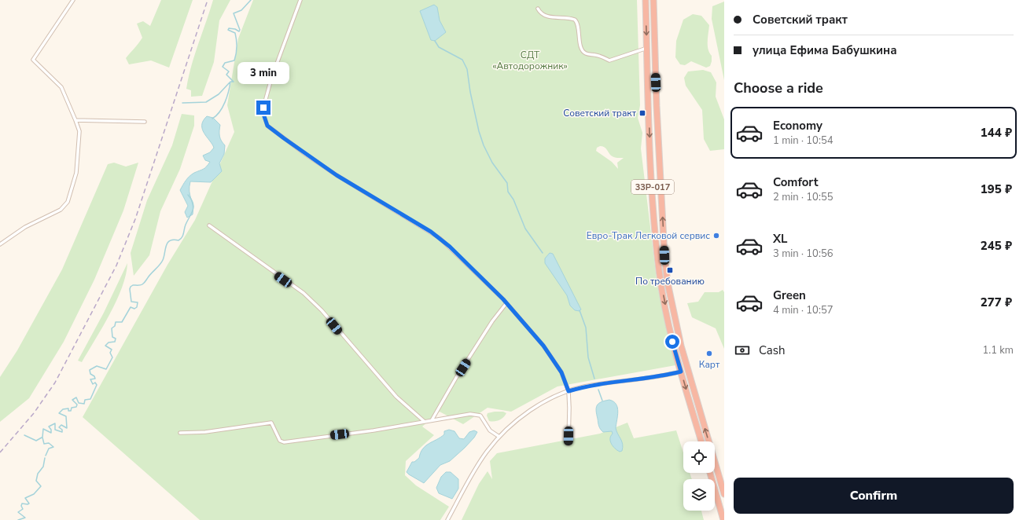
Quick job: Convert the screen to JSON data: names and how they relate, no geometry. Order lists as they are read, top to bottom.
{
  "streets": {
    "highway": ["33Р-017"]
  },
  "parks": ["СДТ «Автодорожник»"],
  "places": {
    "transit": ["Советский тракт", "По требованию"],
    "other": ["Евро-Трак Легковой сервис", "Карт"]
  },
  "page": {
    "banner": ["Советский тракт", "улица Ефима Бабушкина"],
    "bubble": "3 min",
    "heading": "Choose a ride",
    "list": [
      {
        "name": "Economy",
        "note": "1 min · 10:54",
        "value": "144 ₽"
      },
      {
        "name": "Comfort",
        "note": "2 min · 10:55",
        "value": "195 ₽"
      },
      {
        "name": "XL",
        "note": "3 min · 10:56",
        "value": "245 ₽"
      },
      {
        "name": "Green",
        "note": "4 min · 10:57",
        "value": "277 ₽"
      }
    ],
    "pay": ["Cash", "1.1 km"],
    "buttons": "Confirm"
  }
}
